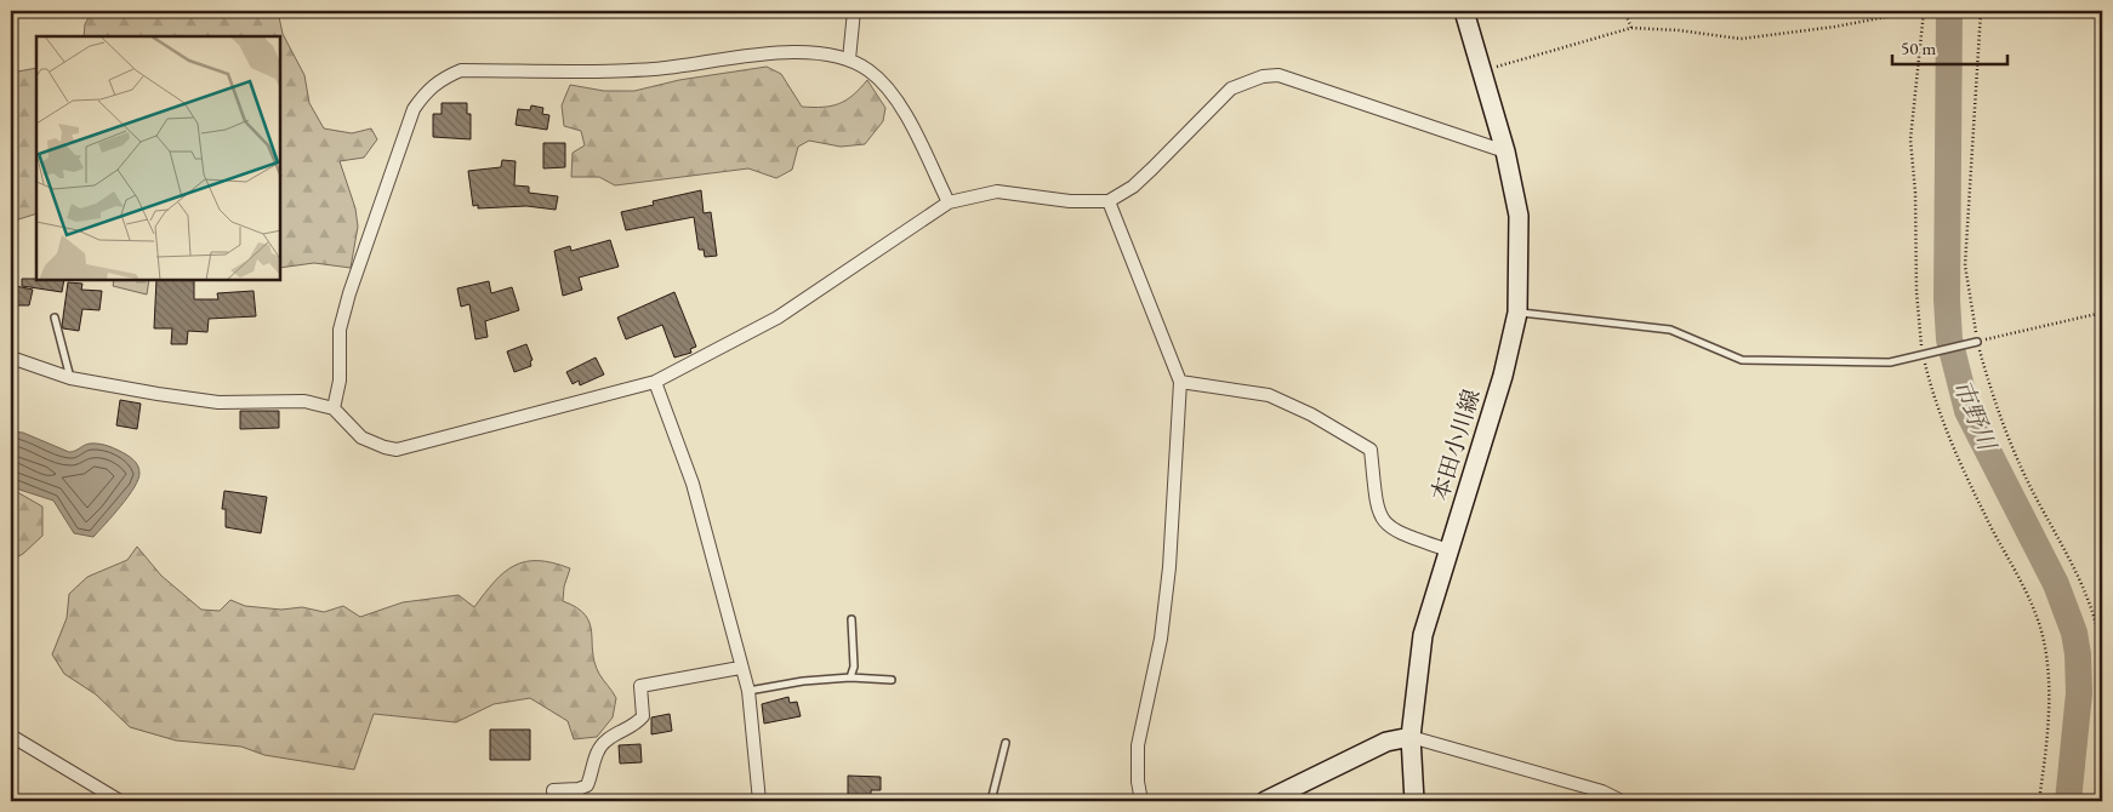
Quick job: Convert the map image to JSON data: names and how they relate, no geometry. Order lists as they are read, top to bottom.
{
  "streets": {
    "main road": ["本田小川線"]
  },
  "water": ["市野川"],
  "scale_bar": "50 m"
}
